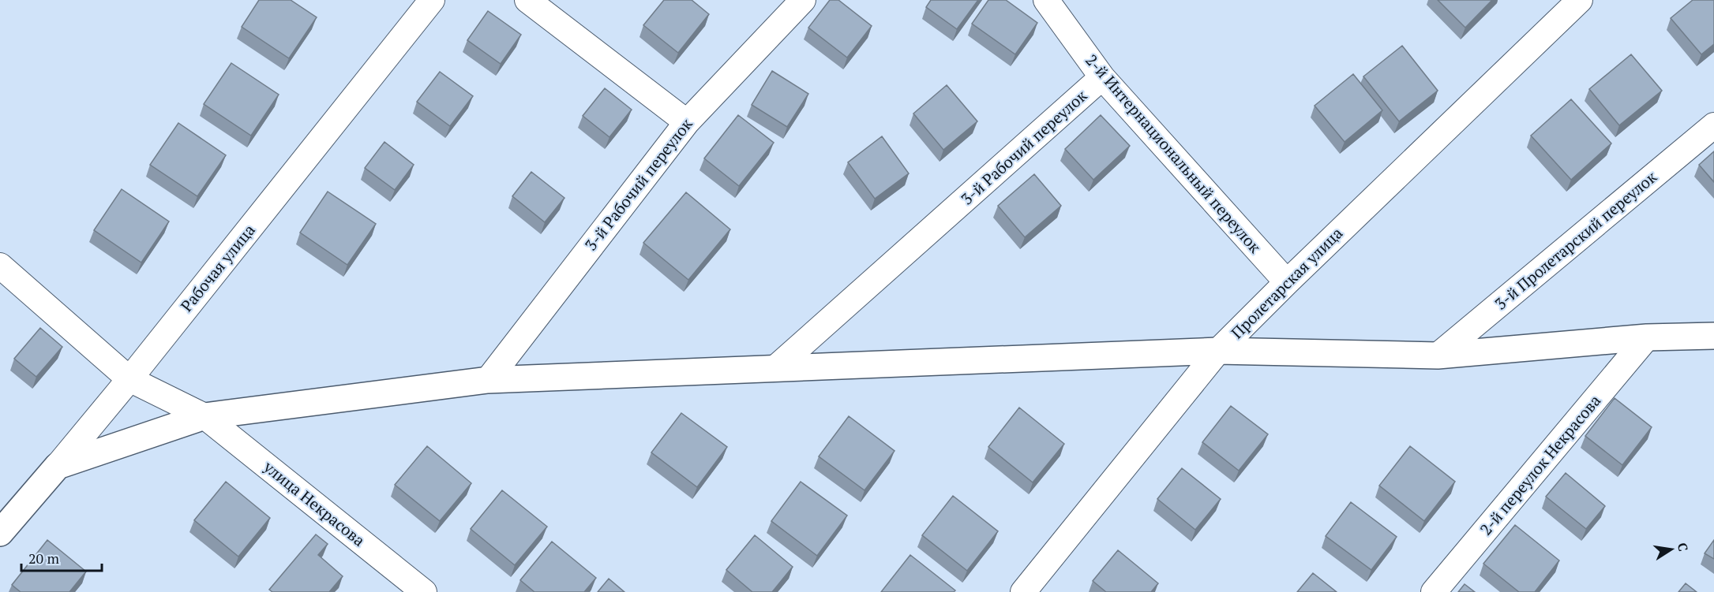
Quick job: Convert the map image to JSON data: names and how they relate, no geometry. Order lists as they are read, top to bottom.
{
  "streets": {
    "street": [
      "3-й Рабочий переулок",
      "2-й Интернациональный переулок",
      "3-й Пролетарский переулок",
      "Рабочая улица",
      "Пролетарская улица",
      "2-й переулок Некрасова",
      "улица Некрасова"
    ]
  },
  "crossings": [
    ["3-й Рабочий переулок", "2-й Интернациональный переулок"],
    ["2-й Интернациональный переулок", "Пролетарская улица"],
    ["Рабочая улица", "улица Некрасова"]
  ],
  "scale_bar": "20 m",
  "north": "right"
}
